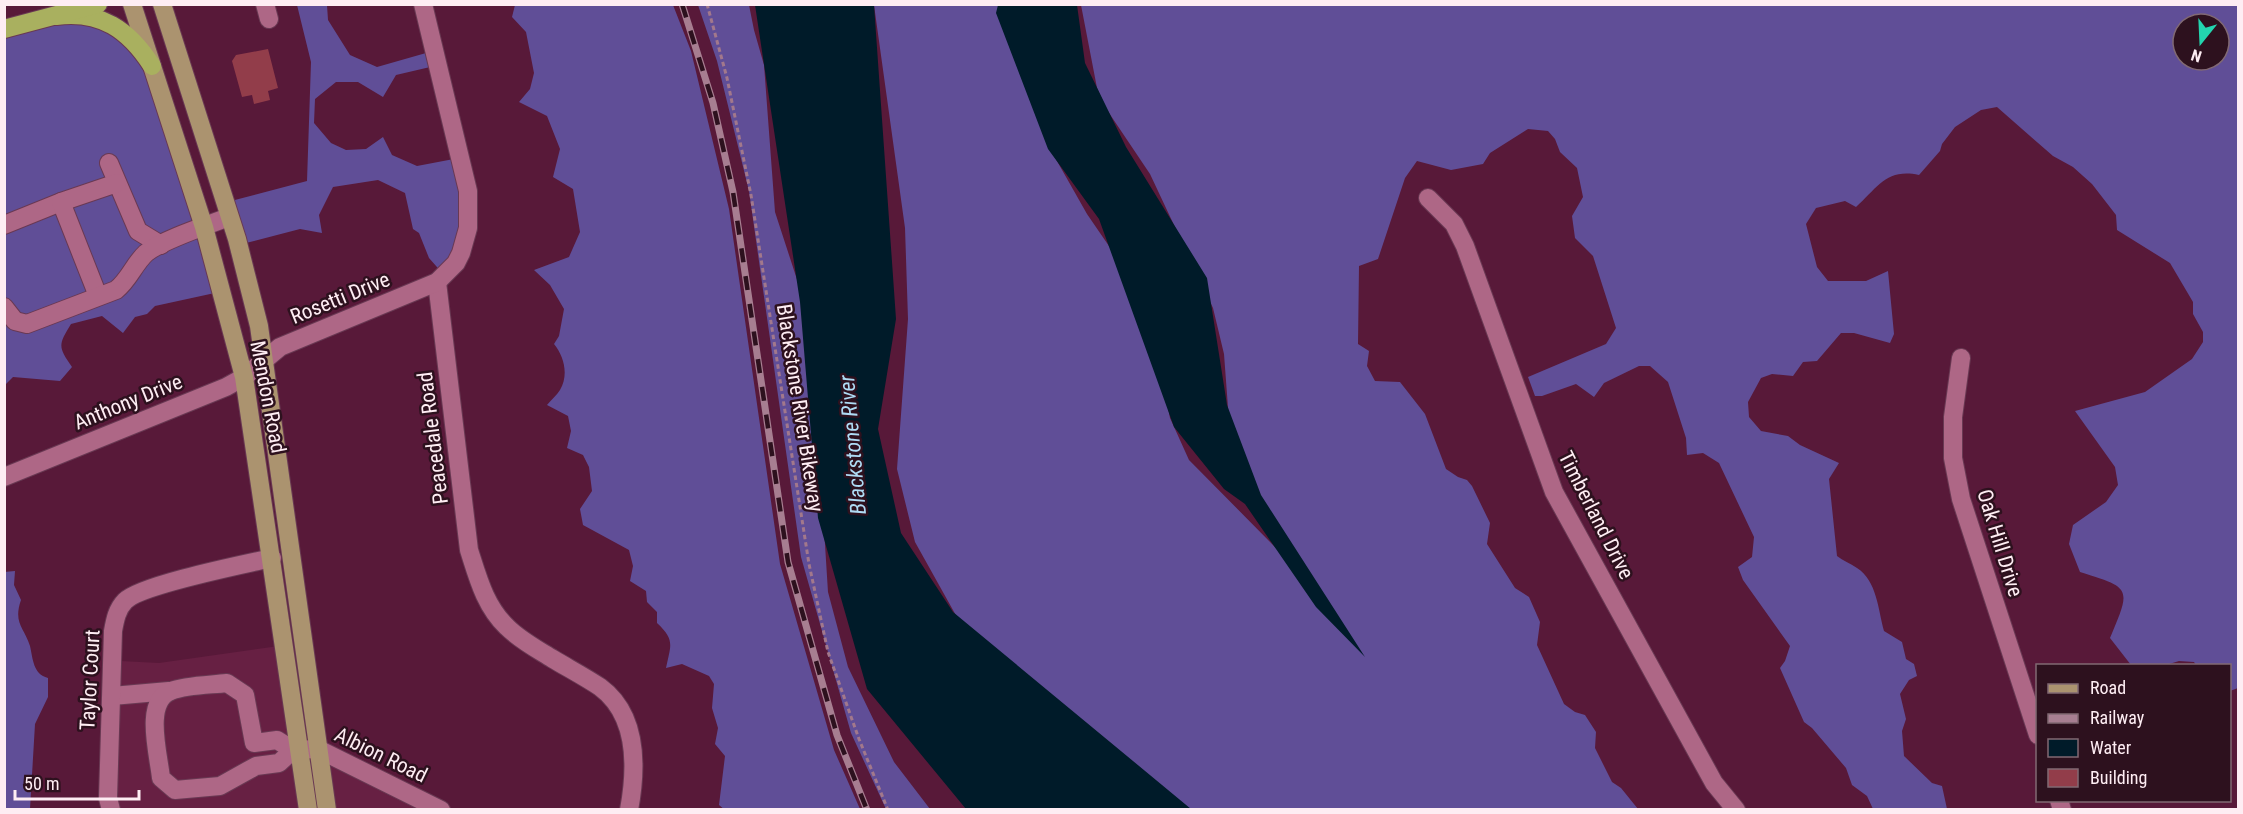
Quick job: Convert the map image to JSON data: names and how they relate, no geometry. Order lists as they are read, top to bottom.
{
  "streets": {
    "main road": ["Mendon Road"],
    "street": [
      "Rosetti Drive",
      "Anthony Drive",
      "Peacedale Road",
      "Timberland Drive",
      "Oak Hill Drive",
      "Taylor Court",
      "Albion Road"
    ],
    "path": ["Blackstone River Bikeway"]
  },
  "crossings": [
    ["Rosetti Drive", "Mendon Road"],
    ["Rosetti Drive", "Anthony Drive"],
    ["Rosetti Drive", "Peacedale Road"],
    ["Mendon Road", "Anthony Drive"],
    ["Mendon Road", "Taylor Court"],
    ["Mendon Road", "Albion Road"]
  ],
  "water": ["Blackstone River"],
  "legend": [
    "Road",
    "Railway",
    "Water",
    "Building"
  ],
  "scale_bar": "50 m",
  "north": "bottom"
}
